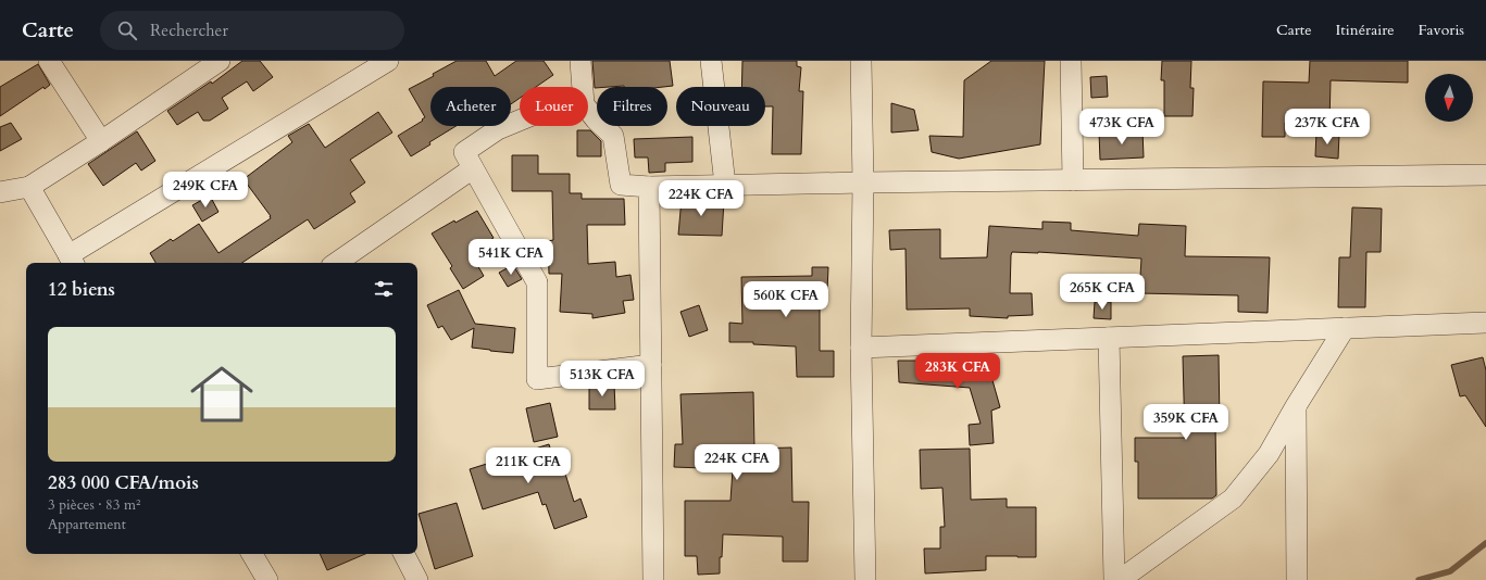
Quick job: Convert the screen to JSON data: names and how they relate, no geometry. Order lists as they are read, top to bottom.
{
  "north": "bottom",
  "page": {
    "header": "Carte",
    "search": "Rechercher",
    "nav": ["Carte", "Itinéraire", "Favoris"],
    "chip": [
      "Acheter",
      "Louer",
      "Filtres",
      "Nouveau"
    ],
    "price": [
      "473K CFA",
      "237K CFA",
      "249K CFA",
      "224K CFA",
      "541K CFA",
      "265K CFA",
      "560K CFA",
      "283K CFA",
      "513K CFA",
      "359K CFA",
      "224K CFA",
      "211K CFA"
    ],
    "heading": "12 biens",
    "list": [
      {
        "name": "283 000 CFA/mois",
        "note": "3 pièces · 83 m² · Appartement"
      }
    ]
  }
}
